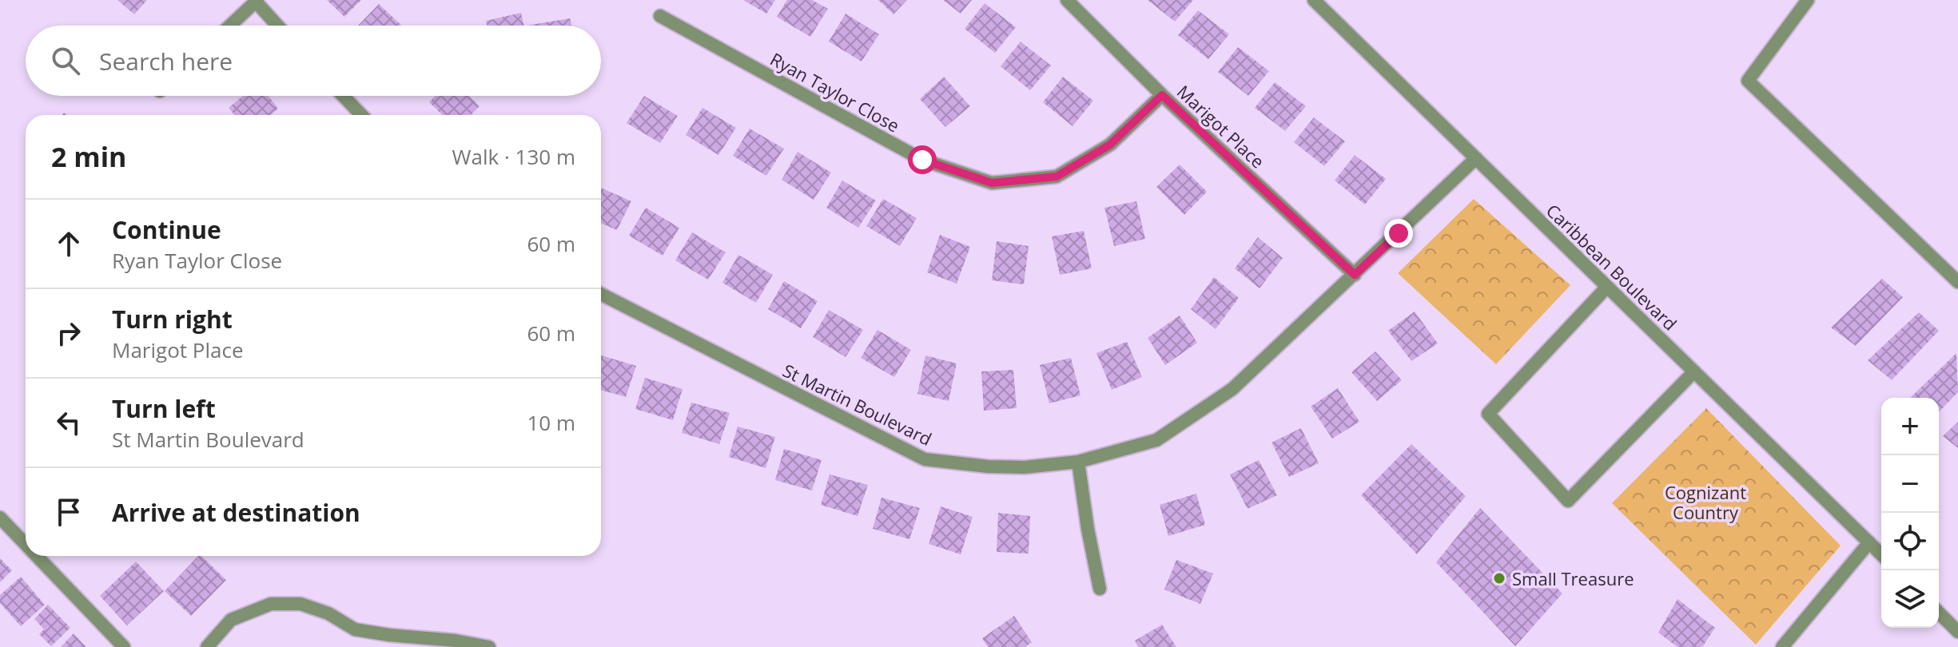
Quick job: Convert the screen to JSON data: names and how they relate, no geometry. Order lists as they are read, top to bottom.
{
  "streets": {
    "street": [
      "Ryan Taylor Close",
      "Marigot Place",
      "Caribbean Boulevard",
      "St Martin Boulevard"
    ]
  },
  "crossings": [
    ["Ryan Taylor Close", "Marigot Place"],
    ["Marigot Place", "St Martin Boulevard"],
    ["Caribbean Boulevard", "St Martin Boulevard"]
  ],
  "parks": ["Cognizant Country"],
  "places": ["Small Treasure"],
  "page": {
    "search": "Search here",
    "heading": ["2 min", "Walk · 130 m"],
    "list": [
      ["Continue", "Ryan Taylor Close", "60 m"],
      ["Turn right", "Marigot Place", "60 m"],
      ["Turn left", "St Martin Boulevard", "10 m"],
      "Arrive at destination"
    ],
    "map_buttons": ["+", "−"]
  }
}
